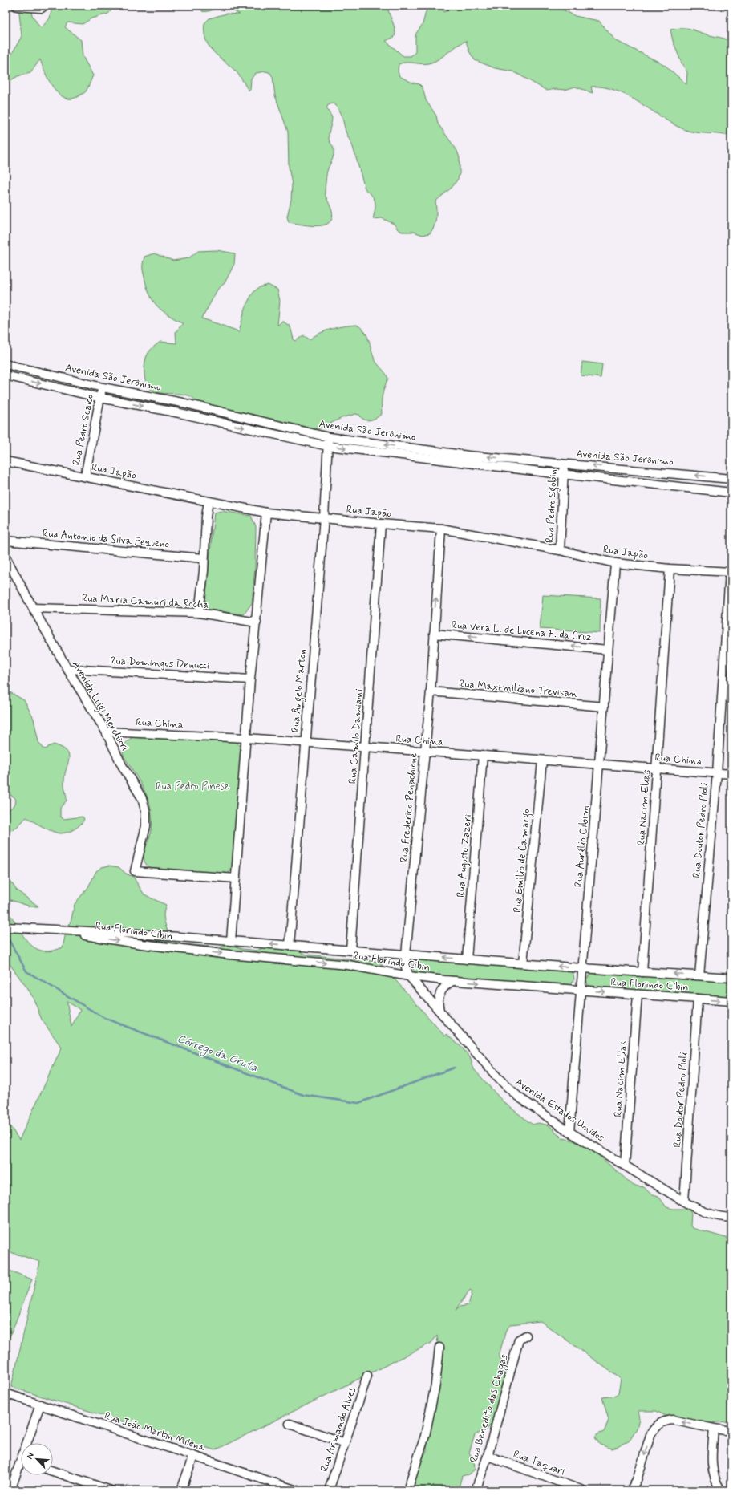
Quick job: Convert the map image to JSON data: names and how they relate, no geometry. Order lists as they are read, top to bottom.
{
  "streets": {
    "street": [
      "Avenida São Jerônimo",
      "Rua Pedro Scalco",
      "Rua Japão",
      "Rua Pedro Sgobin",
      "Rua Antonio da Silva Pequeno",
      "Rua Maria Camuri da Rocha",
      "Rua Vera L. de Lucena F. da Cruz",
      "Rua Domingos Denucci",
      "Rua Maximiliano Trevisan",
      "Rua Ângelo Marton",
      "Avenida Luigi Merchiori",
      "Rua China",
      "Rua Camilo Damiani",
      "Rua Frederico Penachione",
      "Rua Nacim Elias",
      "Rua Doutor Pedro Pioli",
      "Rua Aurélio Cibim",
      "Rua Augusto Zazeri",
      "Rua Emílio de Camargo",
      "Rua Florindo Cibin",
      "Avenida Estados Unidos",
      "Rua Benedito das Chagas",
      "Rua Armando Alves",
      "Rua João Martin Milena",
      "Rua Taquari"
    ]
  },
  "crossings": [
    ["Avenida São Jerônimo", "Rua Pedro Scalco"],
    ["Avenida São Jerônimo", "Rua Pedro Sgobin"],
    ["Avenida São Jerônimo", "Rua Ângelo Marton"],
    ["Rua Pedro Scalco", "Rua Japão"],
    ["Rua Japão", "Rua Pedro Sgobin"],
    ["Rua Japão", "Rua Ângelo Marton"],
    ["Rua Japão", "Rua Camilo Damiani"],
    ["Rua Japão", "Rua Frederico Penachione"],
    ["Rua Japão", "Rua Nacim Elias"],
    ["Rua Japão", "Rua Doutor Pedro Pioli"],
    ["Rua Japão", "Rua Aurélio Cibim"],
    ["Rua Maria Camuri da Rocha", "Avenida Luigi Merchiori"],
    ["Rua Vera L. de Lucena F. da Cruz", "Rua Frederico Penachione"],
    ["Rua Vera L. de Lucena F. da Cruz", "Rua Aurélio Cibim"],
    ["Rua Domingos Denucci", "Avenida Luigi Merchiori"],
    ["Rua Maximiliano Trevisan", "Rua Frederico Penachione"],
    ["Rua Maximiliano Trevisan", "Rua Aurélio Cibim"],
    ["Rua Ângelo Marton", "Rua China"],
    ["Rua Ângelo Marton", "Rua Florindo Cibin"],
    ["Avenida Luigi Merchiori", "Rua China"],
    ["Rua China", "Rua Camilo Damiani"],
    ["Rua China", "Rua Frederico Penachione"],
    ["Rua China", "Rua Nacim Elias"],
    ["Rua China", "Rua Doutor Pedro Pioli"],
    ["Rua China", "Rua Aurélio Cibim"],
    ["Rua China", "Rua Augusto Zazeri"],
    ["Rua China", "Rua Emílio de Camargo"],
    ["Rua Camilo Damiani", "Rua Florindo Cibin"],
    ["Rua Frederico Penachione", "Rua Florindo Cibin"],
    ["Rua Frederico Penachione", "Avenida Estados Unidos"],
    ["Rua Nacim Elias", "Rua Florindo Cibin"],
    ["Rua Nacim Elias", "Avenida Estados Unidos"],
    ["Rua Doutor Pedro Pioli", "Rua Florindo Cibin"],
    ["Rua Doutor Pedro Pioli", "Avenida Estados Unidos"],
    ["Rua Aurélio Cibim", "Rua Florindo Cibin"],
    ["Rua Aurélio Cibim", "Avenida Estados Unidos"],
    ["Rua Augusto Zazeri", "Rua Florindo Cibin"],
    ["Rua Emílio de Camargo", "Rua Florindo Cibin"],
    ["Rua Florindo Cibin", "Avenida Estados Unidos"],
    ["Rua Benedito das Chagas", "Rua Taquari"]
  ],
  "one_way": ["Rua Vera L. de Lucena F. da Cruz"],
  "water": ["Córrego da Gruta"],
  "parks": ["Rua Pedro Pinese"],
  "north": "top left"
}
